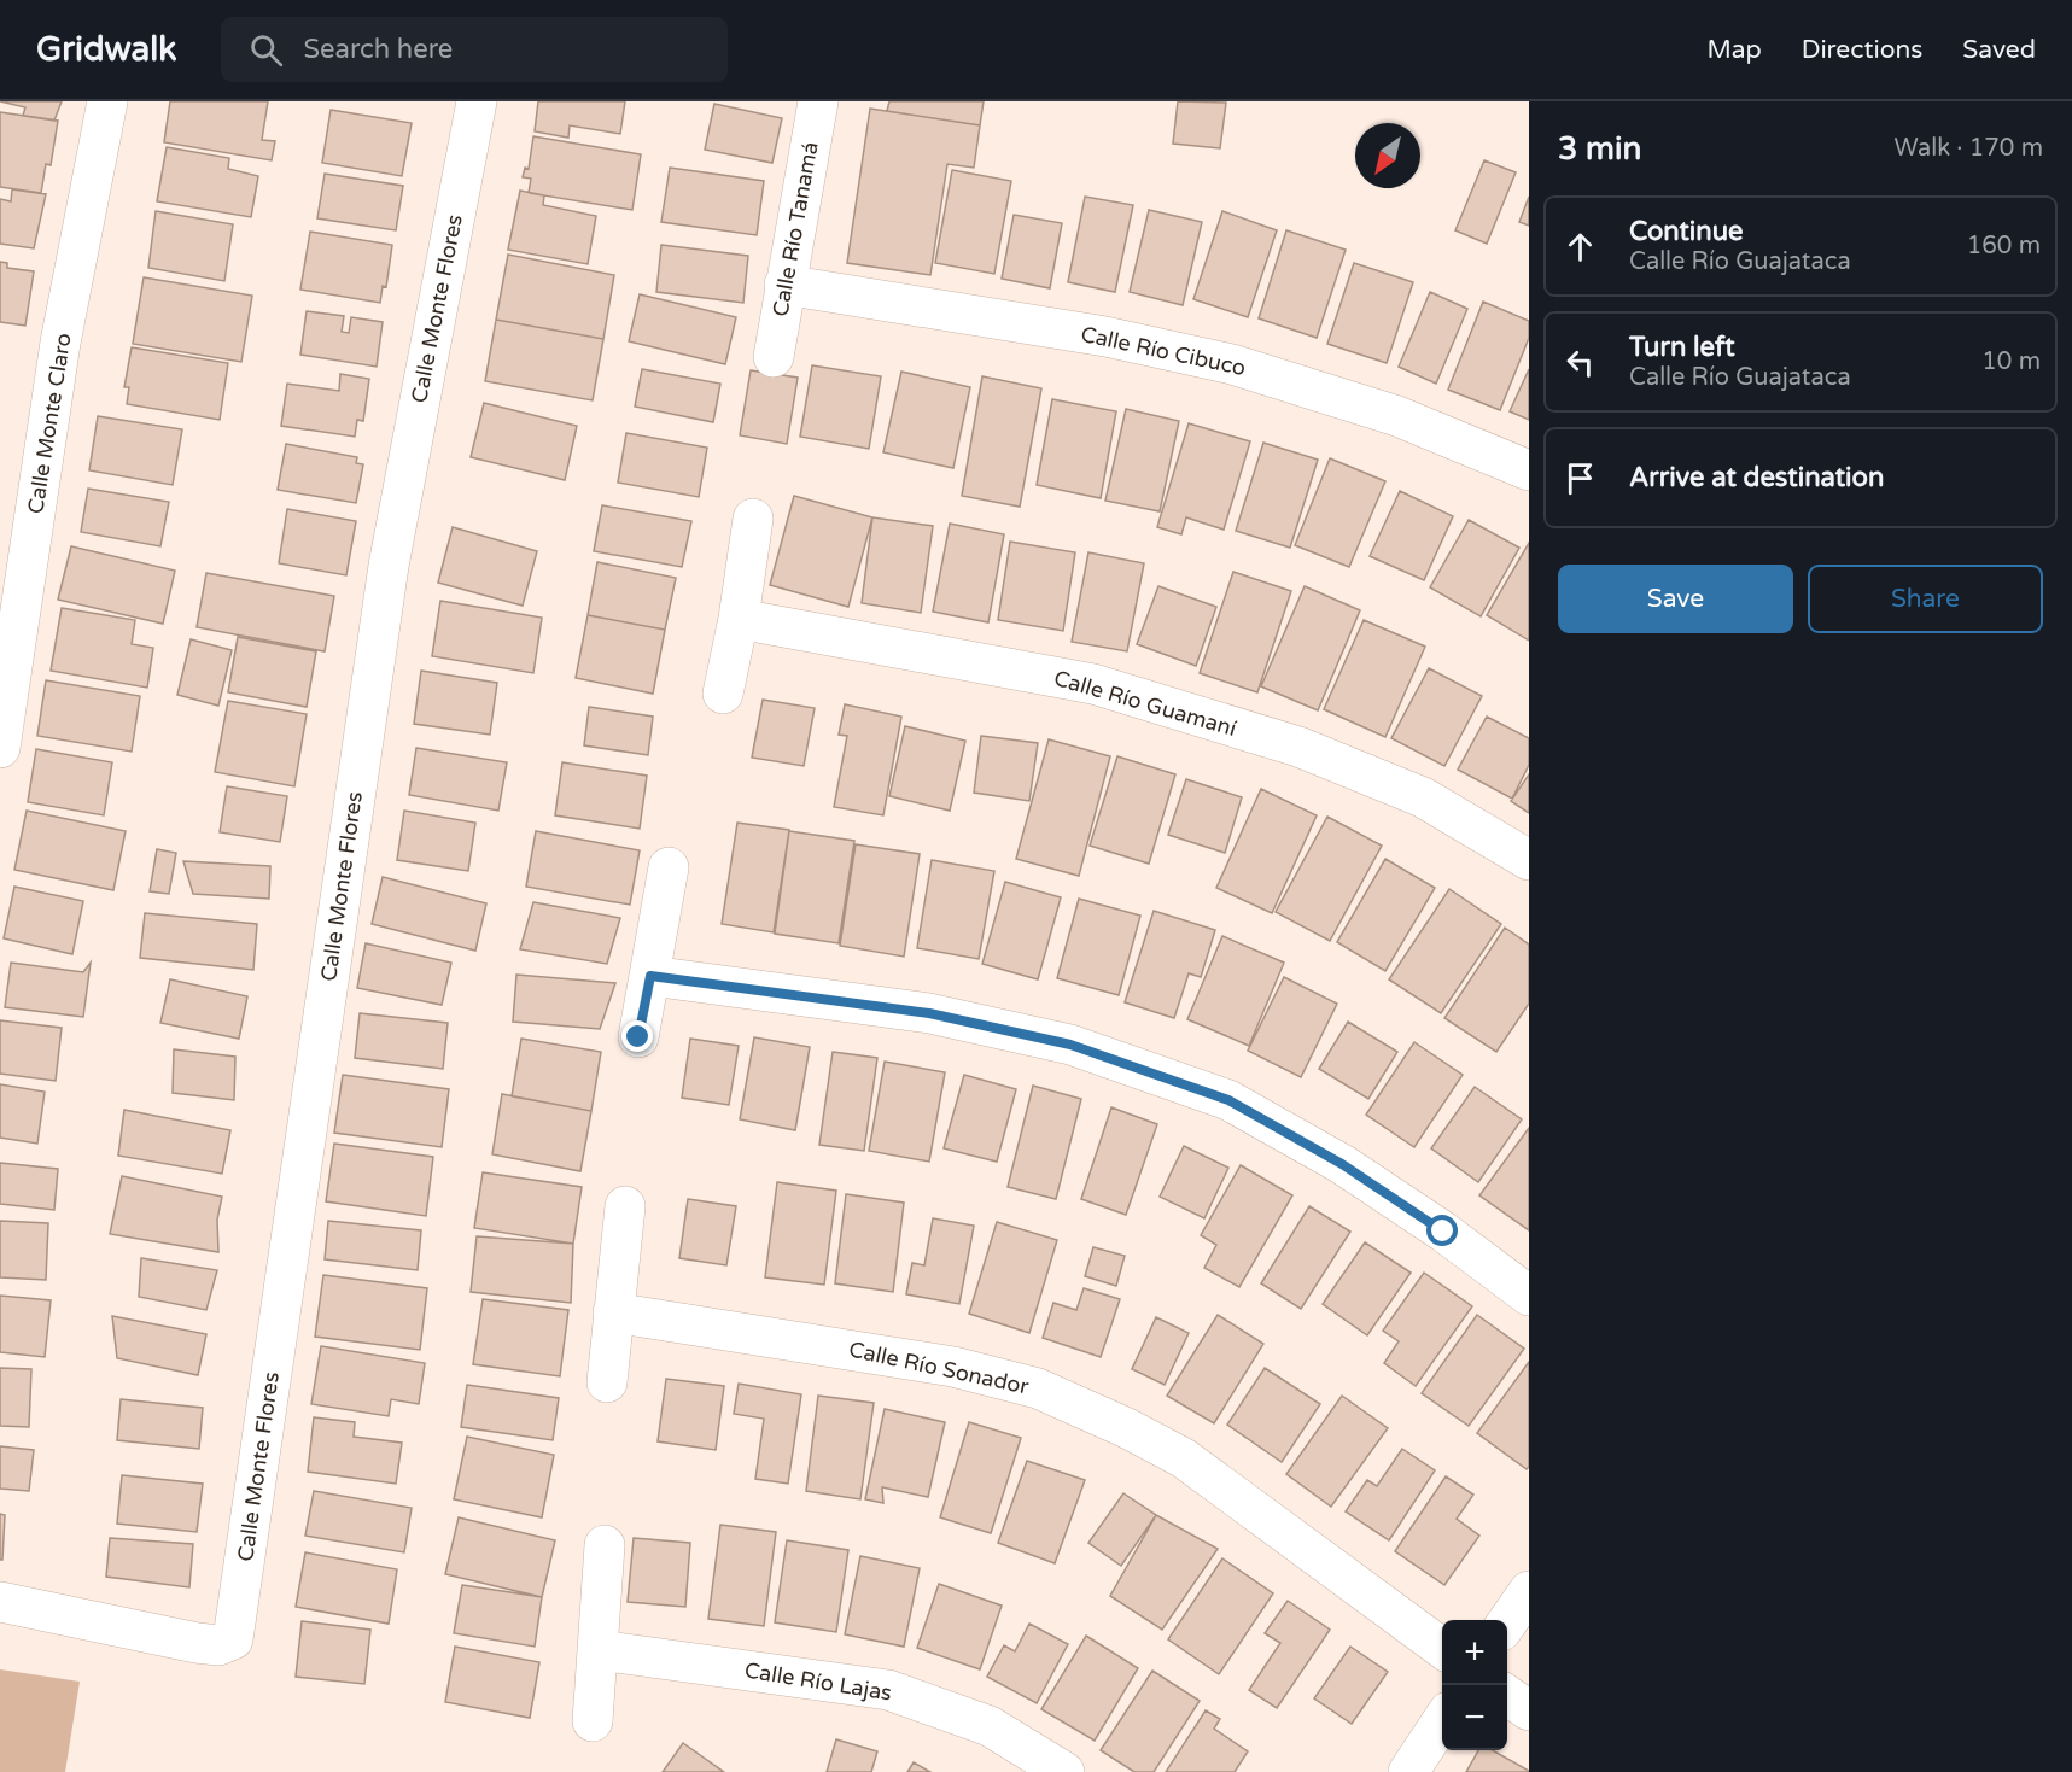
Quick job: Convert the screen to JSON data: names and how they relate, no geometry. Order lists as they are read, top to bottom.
{
  "streets": {
    "street": [
      "Calle Río Tanamá",
      "Calle Monte Flores",
      "Calle Río Cibuco",
      "Calle Monte Claro",
      "Calle Río Guamaní",
      "Calle Río Sonador",
      "Calle Río Lajas"
    ]
  },
  "crossings": [
    ["Calle Río Tanamá", "Calle Río Cibuco"]
  ],
  "north": "bottom left",
  "page": {
    "header": "Gridwalk",
    "search": "Search here",
    "nav": ["Map", "Directions", "Saved"],
    "heading": ["3 min", "Walk · 170 m"],
    "list": [
      ["Continue", "Calle Río Guajataca", "160 m"],
      ["Turn left", "Calle Río Guajataca", "10 m"],
      "Arrive at destination"
    ],
    "buttons": ["Save", "Share"],
    "map_buttons": ["+", "−"]
  }
}
